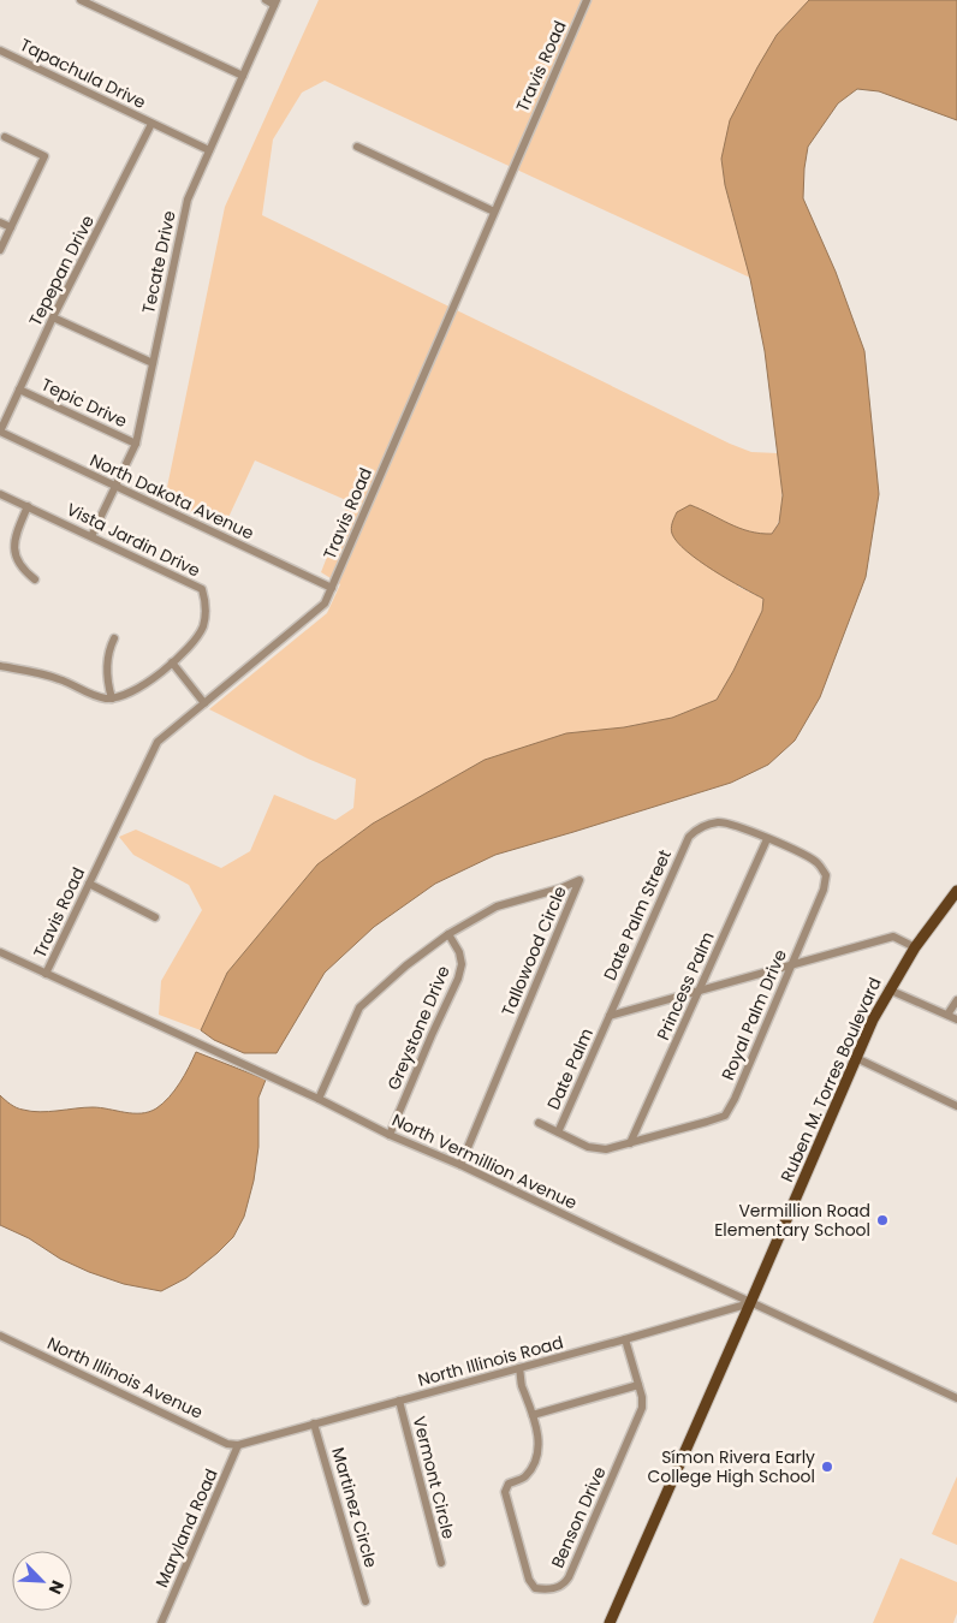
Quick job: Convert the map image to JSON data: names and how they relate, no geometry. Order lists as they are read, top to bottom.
{
  "streets": {
    "main road": ["Ruben M. Torres Boulevard"],
    "street": [
      "Travis Road",
      "Tapachula Drive",
      "Tecate Drive",
      "Tepepan Drive",
      "Tepic Drive",
      "North Dakota Avenue",
      "Vista Jardin Drive",
      "Date Palm Street",
      "Tallowood Circle",
      "Princess Palm",
      "Royal Palm Drive",
      "Greystone Drive",
      "Date Palm",
      "North Vermillion Avenue",
      "North Illinois Road",
      "North Illinois Avenue",
      "Vermont Circle",
      "Martinez Circle",
      "Benson Drive",
      "Maryland Road"
    ]
  },
  "crossings": [
    ["Travis Road", "North Dakota Avenue"],
    ["Travis Road", "North Vermillion Avenue"],
    ["Tapachula Drive", "Tecate Drive"],
    ["Tapachula Drive", "Tepepan Drive"],
    ["Tecate Drive", "Tepic Drive"],
    ["Tecate Drive", "North Dakota Avenue"],
    ["Tecate Drive", "Vista Jardin Drive"],
    ["Tepepan Drive", "Tepic Drive"],
    ["Tepepan Drive", "North Dakota Avenue"],
    ["Date Palm Street", "Royal Palm Drive"],
    ["Date Palm Street", "Date Palm"],
    ["Tallowood Circle", "Greystone Drive"],
    ["Tallowood Circle", "North Vermillion Avenue"],
    ["Princess Palm", "Royal Palm Drive"],
    ["Royal Palm Drive", "Date Palm"],
    ["Greystone Drive", "North Vermillion Avenue"],
    ["Ruben M. Torres Boulevard", "North Vermillion Avenue"],
    ["Ruben M. Torres Boulevard", "North Illinois Road"],
    ["North Vermillion Avenue", "North Illinois Road"],
    ["North Illinois Road", "North Illinois Avenue"],
    ["North Illinois Road", "Vermont Circle"],
    ["North Illinois Road", "Martinez Circle"],
    ["North Illinois Road", "Benson Drive"],
    ["North Illinois Road", "Maryland Road"],
    ["North Illinois Avenue", "Maryland Road"]
  ],
  "places": ["Vermillion Road Elementary School", "Símon Rivera Early College High School"],
  "north": "bottom right"
}
